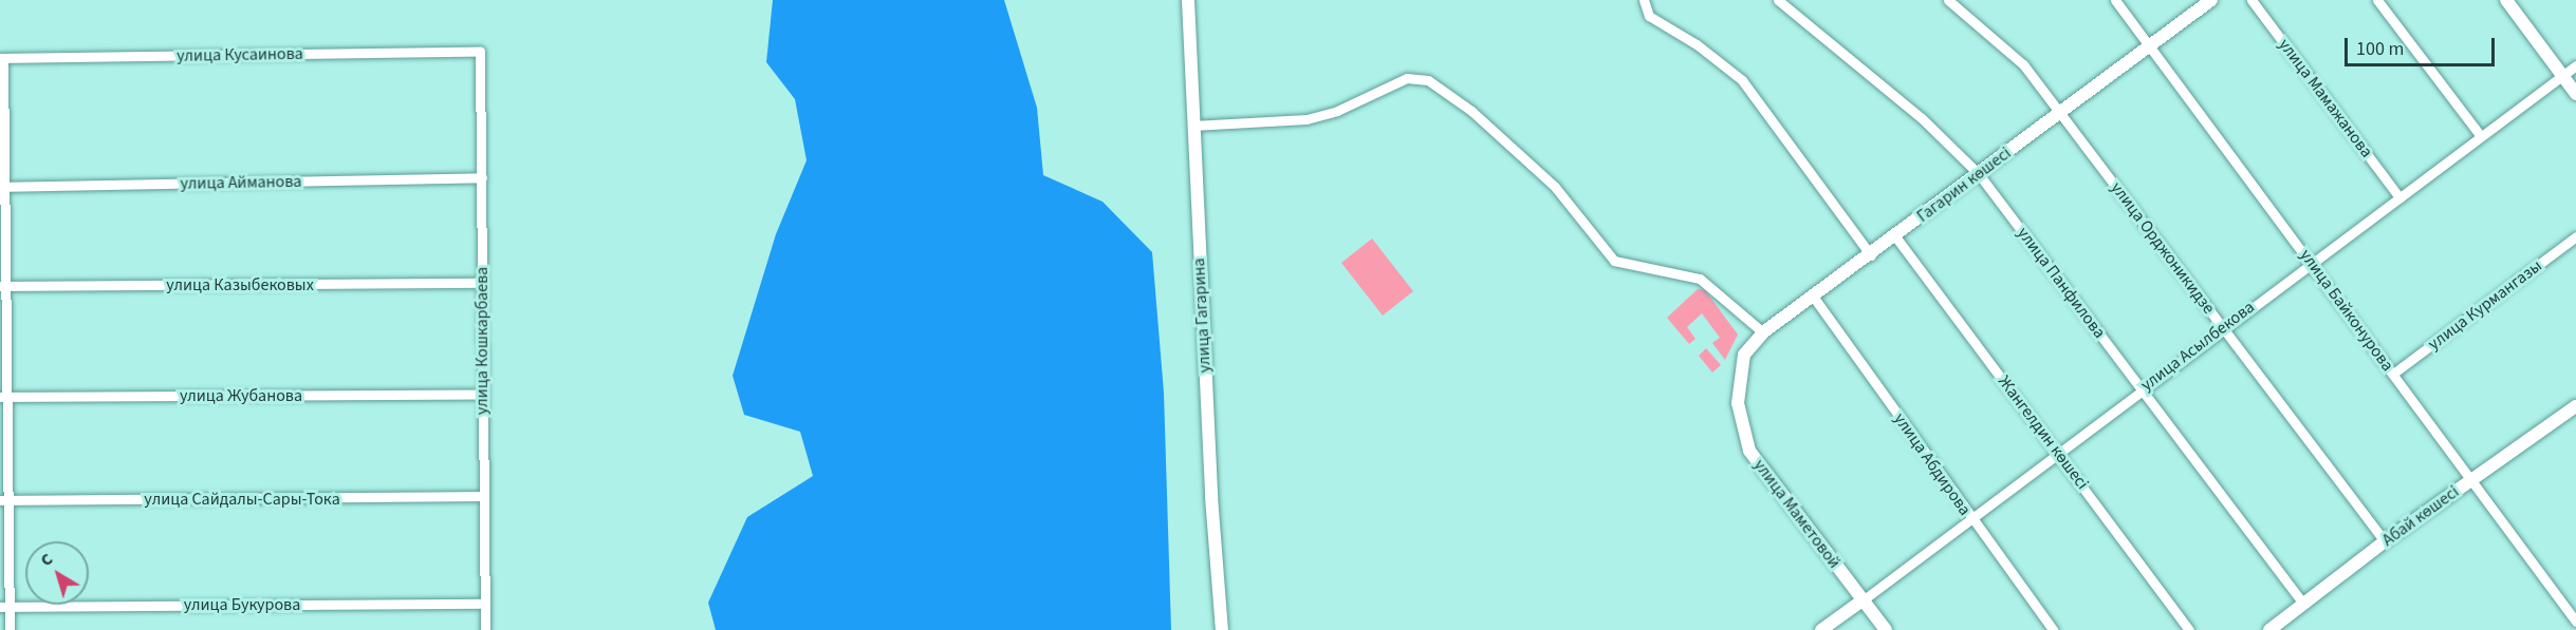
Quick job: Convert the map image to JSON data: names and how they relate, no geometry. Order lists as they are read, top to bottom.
{
  "streets": {
    "street": [
      "улица Кусаинова",
      "улица Мамажанова",
      "улица Айманова",
      "Гагарин көшесі",
      "улица Орджоникидзе",
      "улица Панфилова",
      "улица Казыбековых",
      "улица Курмангазы",
      "улица Байконурова",
      "улица Гагарина",
      "улица Кошкарбаева",
      "улица Асылбекова",
      "улица Жубанова",
      "Жангелдин көшесі",
      "улица Абдирова",
      "улица Сайдалы-Сары-Тока",
      "улица Маметовой",
      "Абай көшесі",
      "улица Букурова"
    ]
  },
  "crossings": [
    ["улица Кусаинова", "улица Кошкарбаева"],
    ["улица Мамажанова", "улица Асылбекова"],
    ["улица Айманова", "улица Кошкарбаева"],
    ["Гагарин көшесі", "улица Орджоникидзе"],
    ["Гагарин көшесі", "улица Панфилова"],
    ["Гагарин көшесі", "улица Байконурова"],
    ["Гагарин көшесі", "Жангелдин көшесі"],
    ["Гагарин көшесі", "улица Абдирова"],
    ["Гагарин көшесі", "улица Маметовой"],
    ["улица Орджоникидзе", "улица Асылбекова"],
    ["улица Орджоникидзе", "Абай көшесі"],
    ["улица Панфилова", "улица Асылбекова"],
    ["улица Панфилова", "Абай көшесі"],
    ["улица Казыбековых", "улица Кошкарбаева"],
    ["улица Курмангазы", "улица Байконурова"],
    ["улица Байконурова", "улица Асылбекова"],
    ["улица Байконурова", "Абай көшесі"],
    ["улица Кошкарбаева", "улица Жубанова"],
    ["улица Кошкарбаева", "улица Сайдалы-Сары-Тока"],
    ["улица Кошкарбаева", "улица Букурова"],
    ["улица Асылбекова", "Жангелдин көшесі"],
    ["улица Асылбекова", "улица Абдирова"],
    ["улица Асылбекова", "улица Маметовой"]
  ],
  "scale_bar": "100 m",
  "north": "top left"
}
